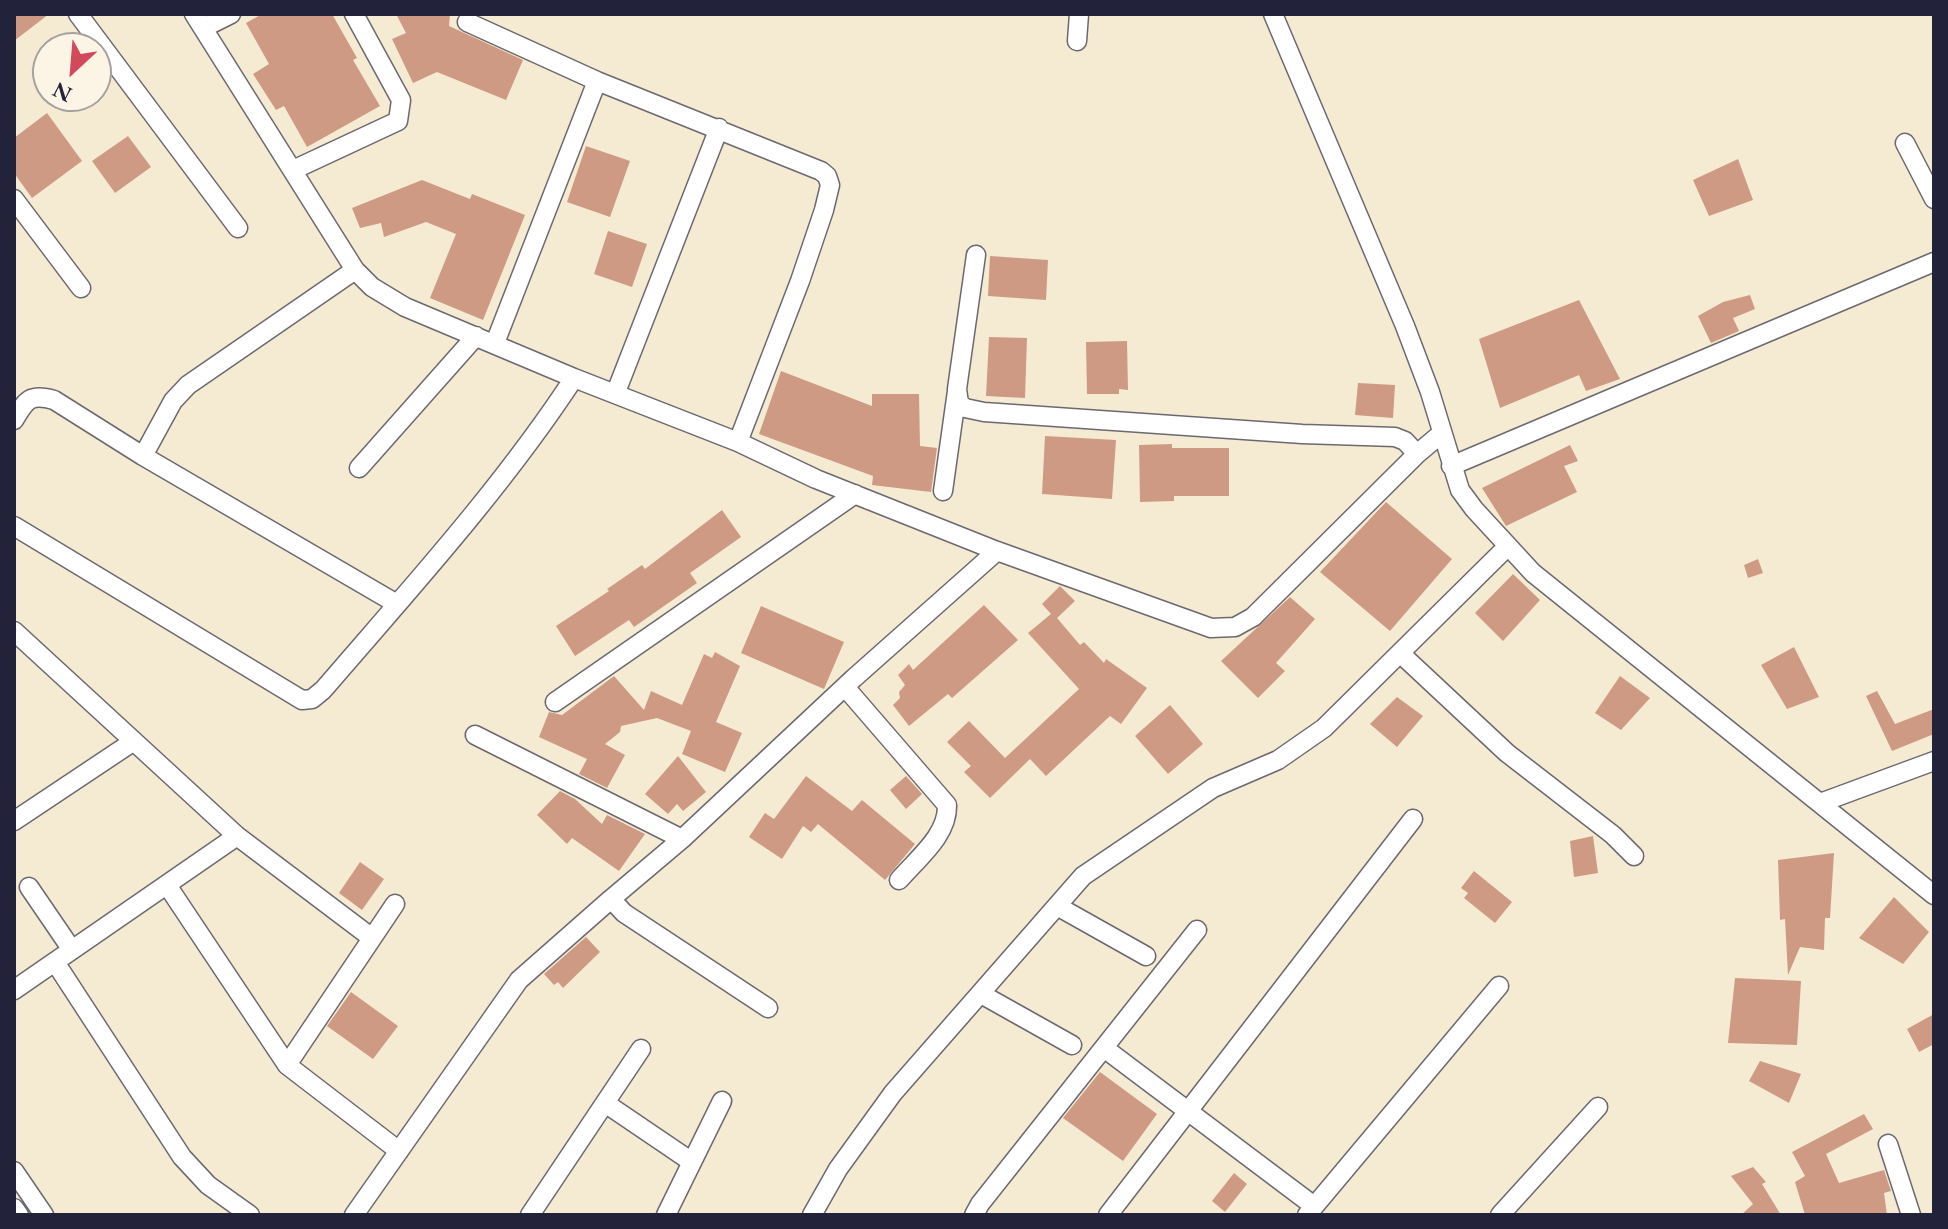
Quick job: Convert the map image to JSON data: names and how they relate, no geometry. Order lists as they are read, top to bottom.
{
  "north": "bottom left"
}
